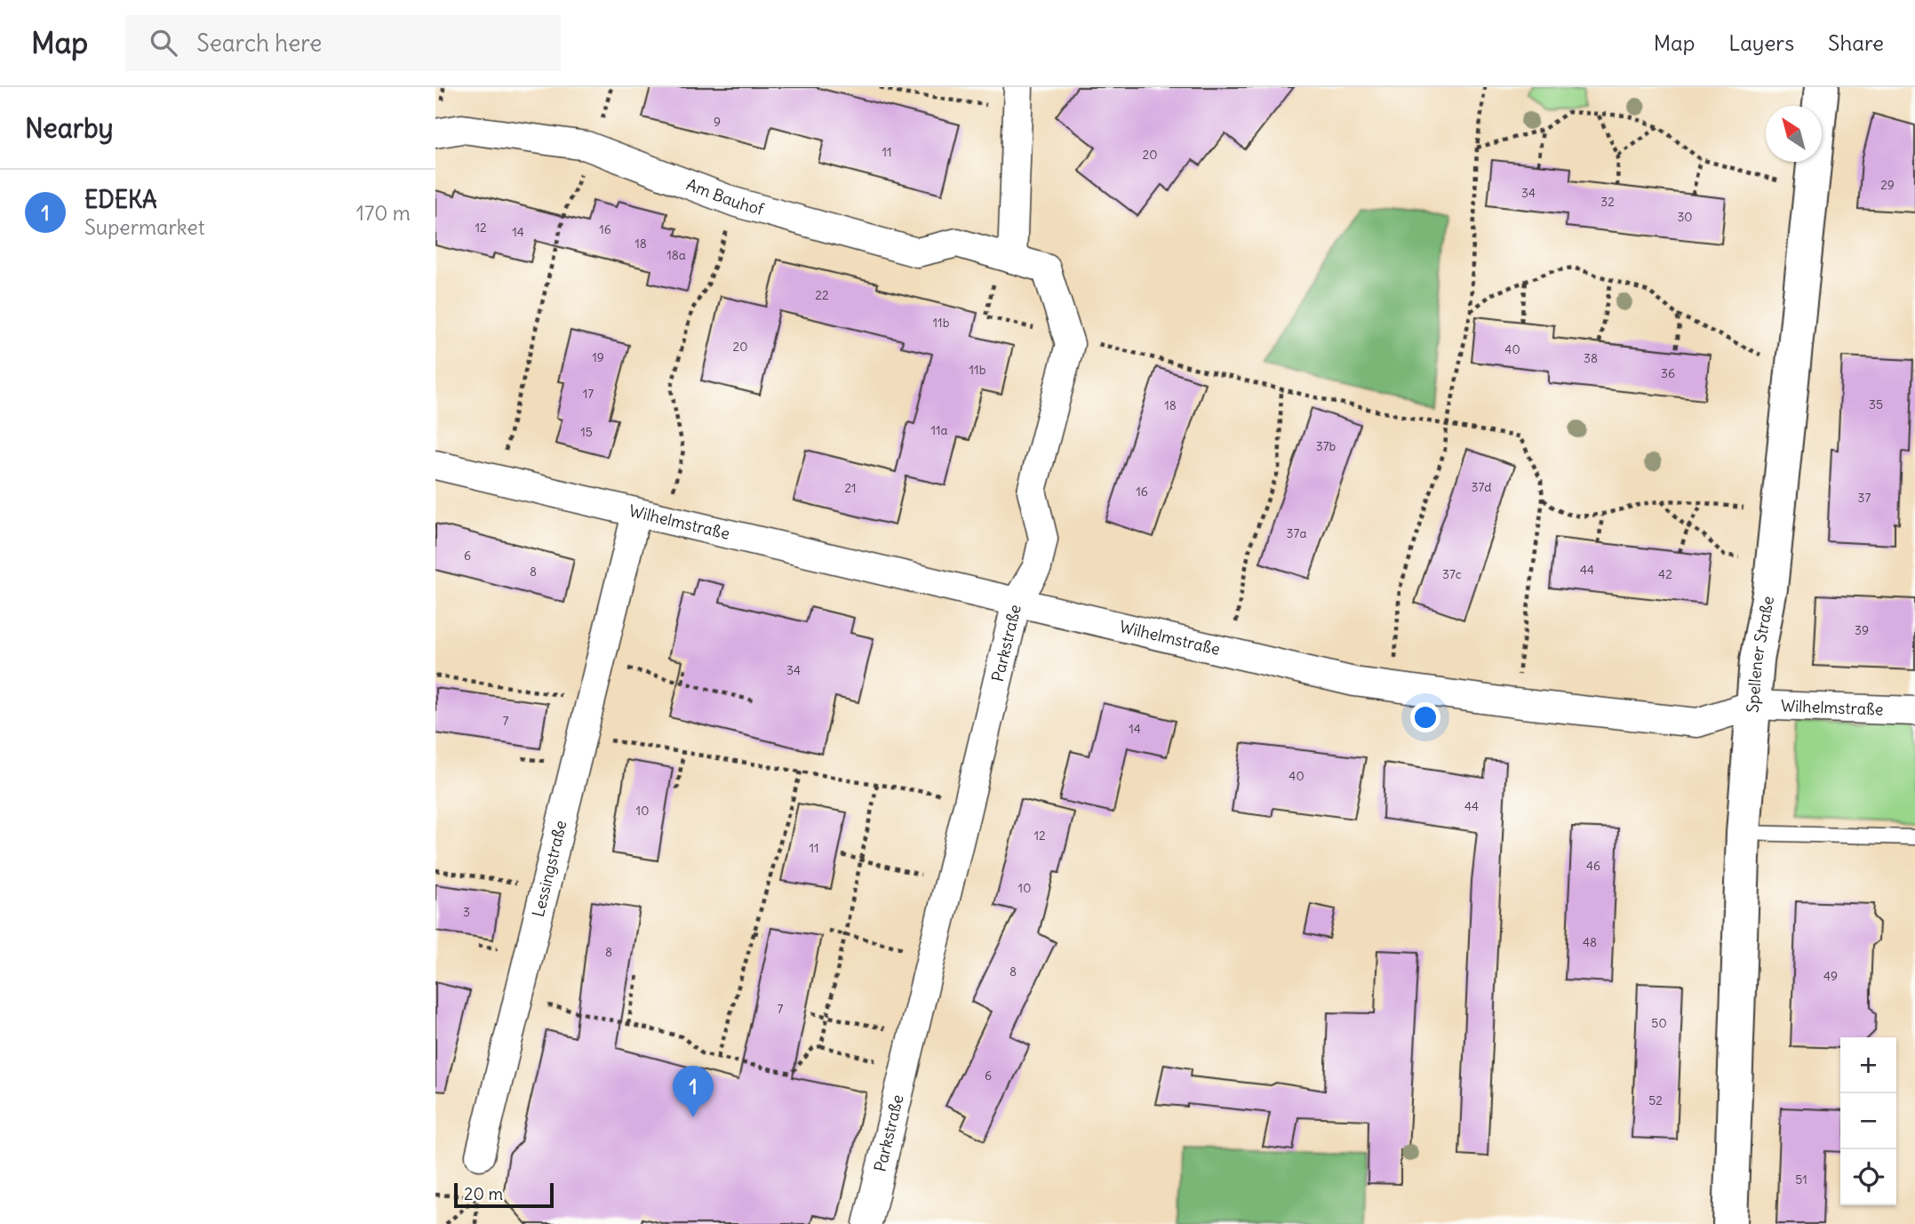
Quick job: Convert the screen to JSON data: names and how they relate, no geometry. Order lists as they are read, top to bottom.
{
  "streets": {
    "street": [
      "Am Bauhof",
      "Wilhelmstraße",
      "Parkstraße",
      "Spellener Straße",
      "Lessingstraße"
    ]
  },
  "crossings": [
    ["Am Bauhof", "Parkstraße"],
    ["Wilhelmstraße", "Parkstraße"],
    ["Wilhelmstraße", "Spellener Straße"],
    ["Wilhelmstraße", "Lessingstraße"]
  ],
  "house_numbers": [
    "9",
    "11",
    "20",
    "29",
    "34",
    "32",
    "30",
    "12",
    "16",
    "14",
    "18",
    "18a",
    "22",
    "11b",
    "20",
    "40",
    "19",
    "38",
    "11b",
    "36",
    "17",
    "35",
    "18",
    "11a",
    "15",
    "37b",
    "37d",
    "21",
    "16",
    "37",
    "37a",
    "6",
    "44",
    "8",
    "37c",
    "42",
    "39",
    "34",
    "7",
    "14",
    "40",
    "44",
    "10",
    "12",
    "11",
    "46",
    "10",
    "3",
    "48",
    "8",
    "8",
    "49",
    "7",
    "50",
    "6",
    "52",
    "51"
  ],
  "scale_bar": "20 m",
  "north": "top left",
  "page": {
    "header": "Map",
    "search": "Search here",
    "nav": ["Map", "Layers", "Share"],
    "heading": "Nearby",
    "list": [
      {
        "mark": "1",
        "name": "EDEKA",
        "note": "Supermarket",
        "value": "170 m"
      }
    ],
    "map_buttons": ["+", "−"],
    "pins": "1",
    "scale": "20 m"
  }
}
